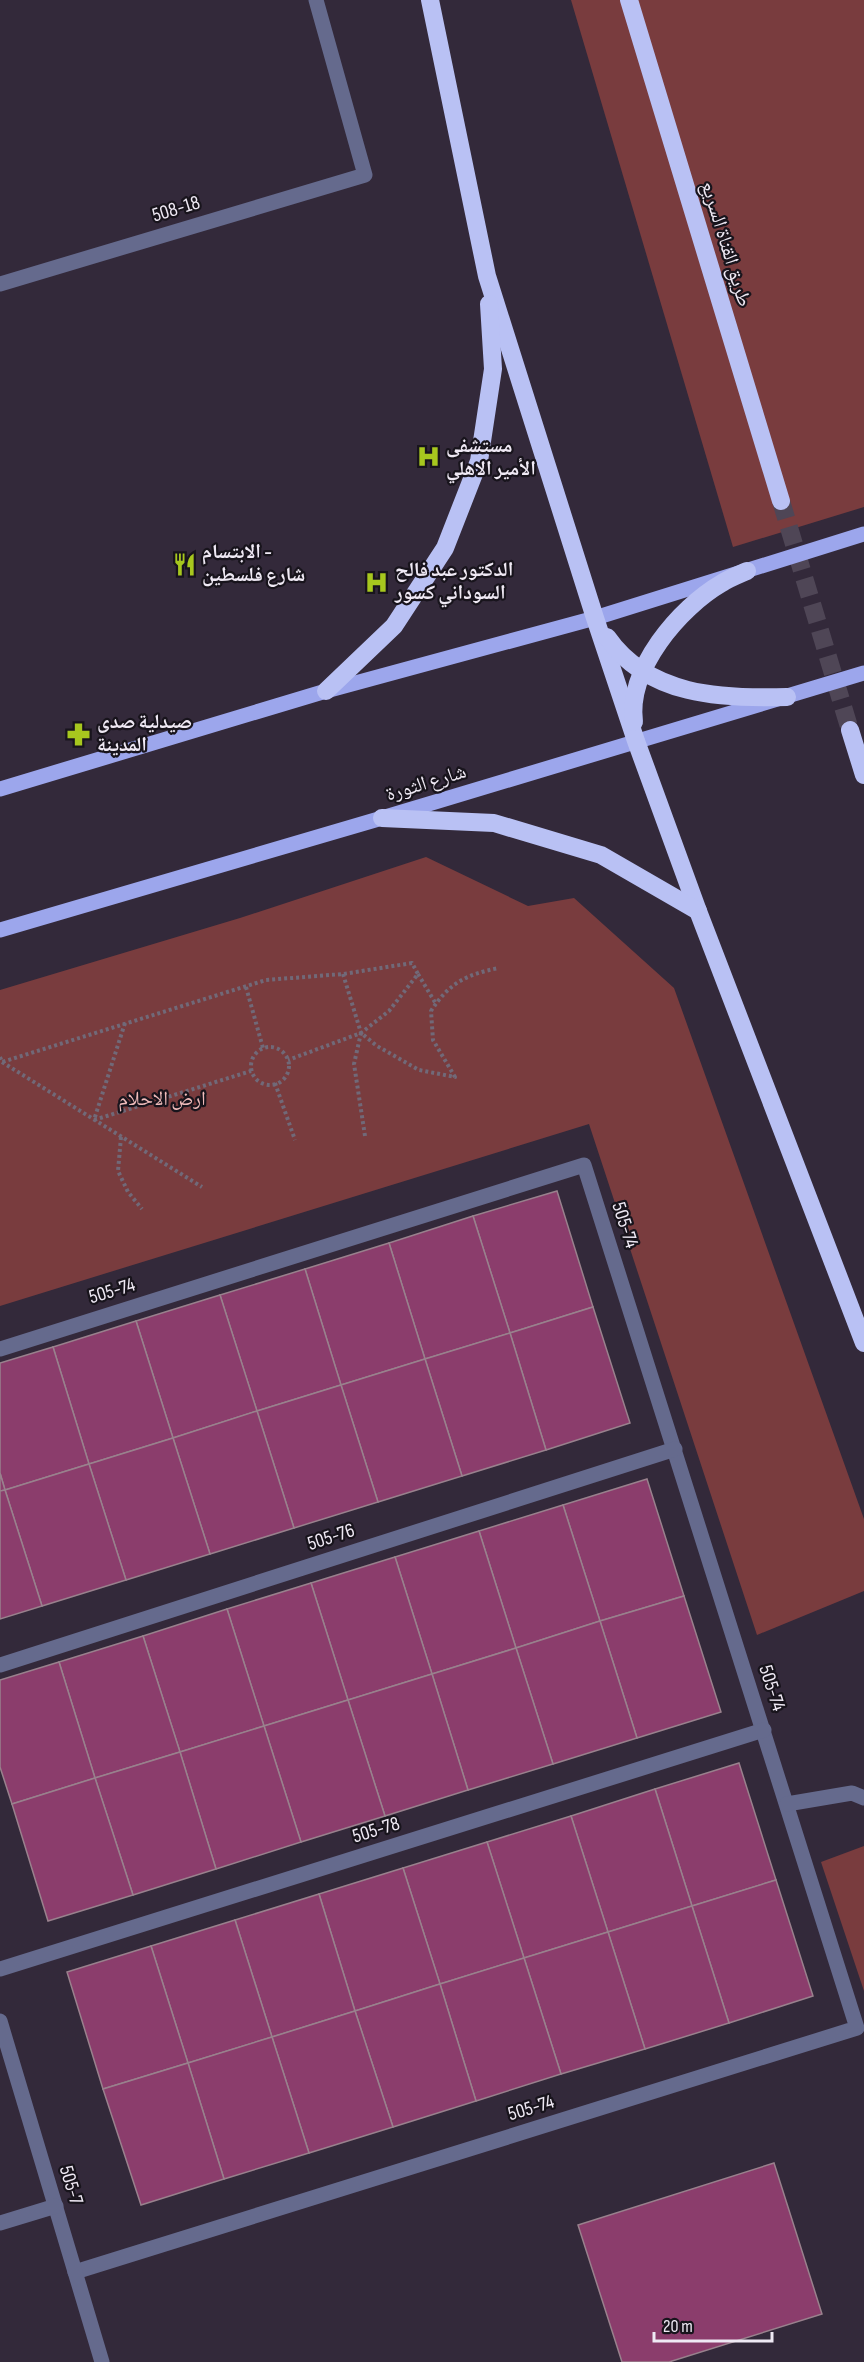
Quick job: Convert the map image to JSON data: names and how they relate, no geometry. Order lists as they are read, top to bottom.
{
  "streets": {
    "highway": ["طريق القناة السريع"],
    "main road": ["شارع الثورة"],
    "street": [
      "508-18",
      "505-74",
      "505-76",
      "505-78",
      "505-7"
    ]
  },
  "crossings": [
    ["505-74", "505-76"],
    ["505-74", "505-78"],
    ["505-74", "505-7"]
  ],
  "parks": ["ارض الاحلام"],
  "places": {
    "hospital": ["مستشفى الأمير الاهلي", "الدكتور عبد فالح السوداني كسور"],
    "restaurant": ["الابتسام - شارع فلسطين"],
    "pharmacy": ["صيدلية صدى المدينة"]
  },
  "scale_bar": "20 m"
}
